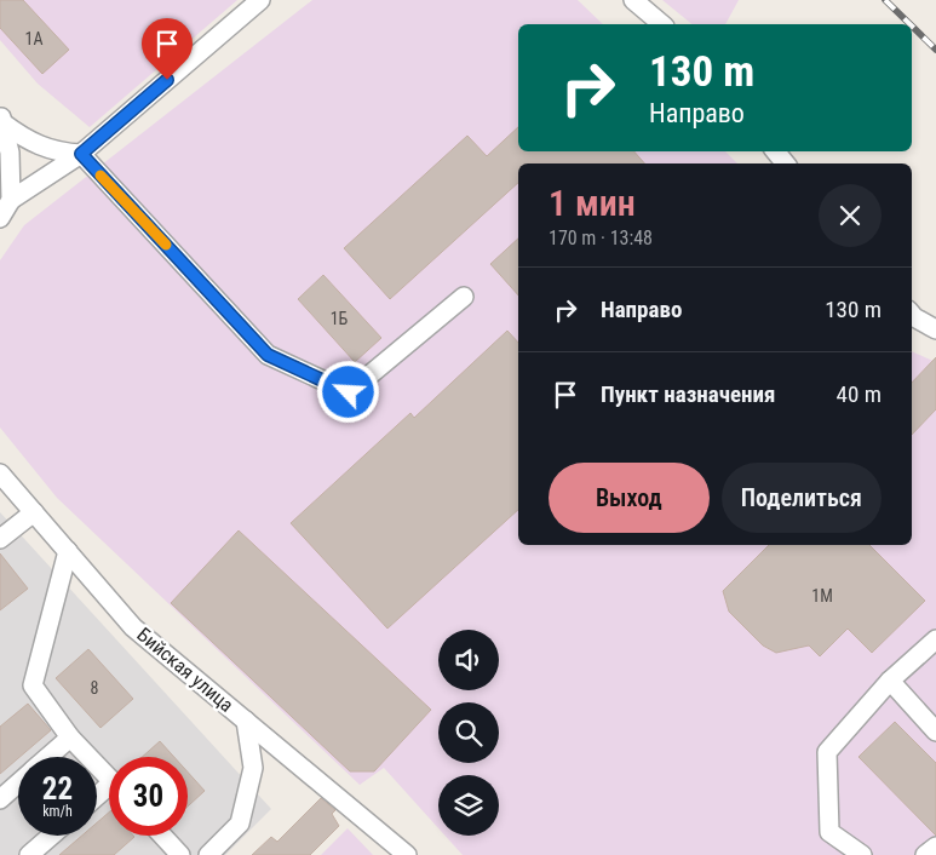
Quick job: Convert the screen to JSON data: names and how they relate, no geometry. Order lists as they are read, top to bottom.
{
  "streets": {
    "street": ["Бийская улица"]
  },
  "house_numbers": [
    "1А",
    "1Б",
    "1М",
    "8"
  ],
  "page": {
    "turn": ["130 m", "Направо"],
    "heading": ["1 мин", "170 m · 13:48"],
    "list": [
      {
        "name": "Направо",
        "value": "130 m"
      },
      {
        "name": "Пункт назначения",
        "value": "40 m"
      }
    ],
    "buttons": ["Выход", "Поделиться"],
    "speed": "22 km/h",
    "limit": "30"
  }
}
